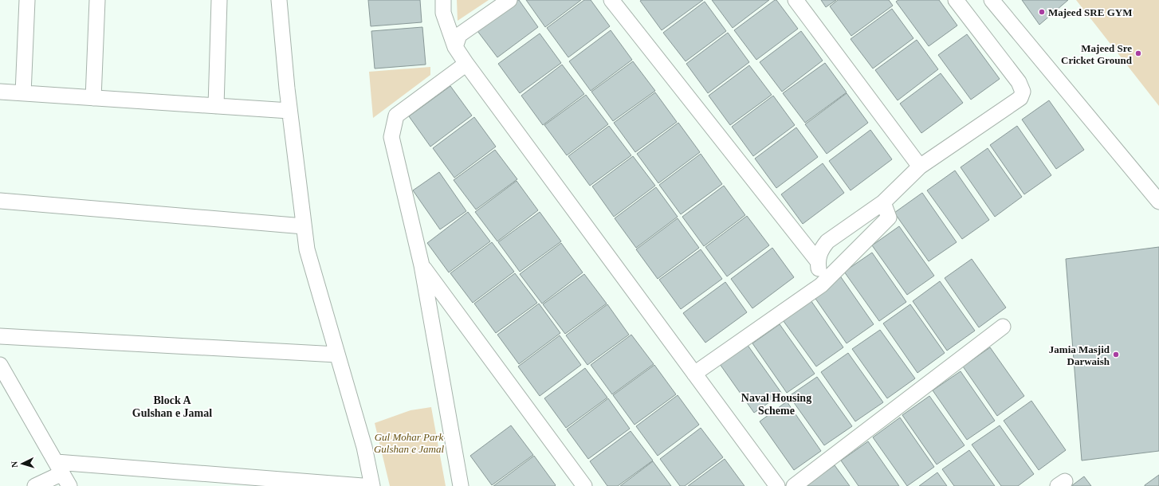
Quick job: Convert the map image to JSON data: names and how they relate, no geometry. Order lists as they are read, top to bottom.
{
  "districts": ["Naval Housing Scheme", "Block A Gulshan e Jamal"],
  "parks": ["Gul Mohar Park Gulshan e Jamal"],
  "places": ["Majeed SRE GYM", "Majeed Sre Cricket Ground", "Jamia Masjid Darwaish"],
  "north": "left"
}
